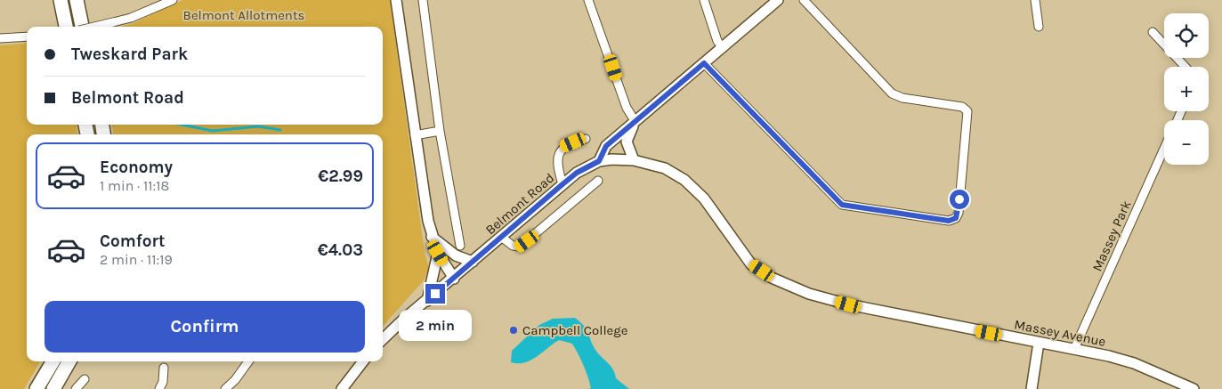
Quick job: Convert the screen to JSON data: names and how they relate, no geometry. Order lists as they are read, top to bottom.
{
  "streets": {
    "street": ["Belmont Road", "Massey Park", "Massey Avenue"]
  },
  "crossings": [
    ["Belmont Road", "Massey Avenue"],
    ["Massey Park", "Massey Avenue"]
  ],
  "parks": ["Belmont Allotments"],
  "places": ["Campbell College"],
  "page": {
    "map_buttons": ["+", "−"],
    "banner": ["Tweskard Park", "Belmont Road"],
    "list": [
      {
        "name": "Economy",
        "note": "1 min · 11:18",
        "value": "€2.99"
      },
      {
        "name": "Comfort",
        "note": "2 min · 11:19",
        "value": "€4.03"
      }
    ],
    "buttons": "Confirm",
    "bubble": "2 min"
  }
}
